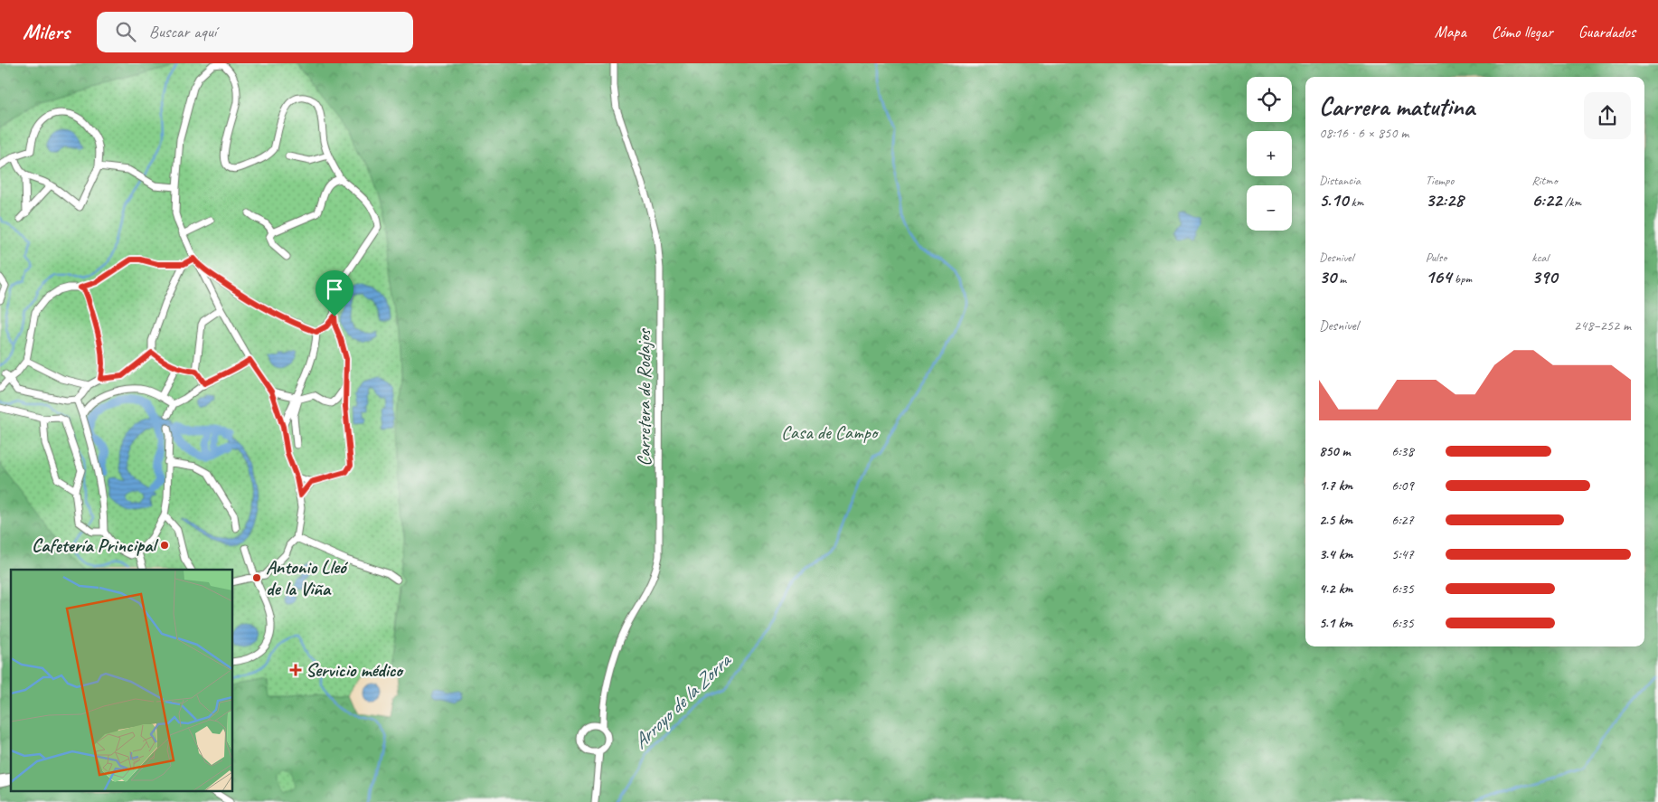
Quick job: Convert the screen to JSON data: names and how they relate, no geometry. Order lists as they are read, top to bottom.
{
  "streets": {
    "street": ["Carretera de Rodajos"]
  },
  "water": ["Arroyo de la Zorra"],
  "parks": ["Casa de Campo"],
  "places": {
    "other": ["Cafetería Principal", "Antonio Lleó de la Viña"],
    "health": ["Servicio médico"]
  },
  "page": {
    "header": "Milers",
    "search": "Buscar aquí",
    "nav": ["Mapa", "Cómo llegar", "Guardados"],
    "map_buttons": ["+", "−"],
    "heading": ["Carrera matutina", "08:16 · 6 × 850 m"],
    "stats": [
      ["Distancia", "5.10 km"],
      ["Tiempo", "32:28"],
      ["Ritmo", "6:22 /km"],
      ["Desnivel", "30 m"],
      ["Pulso", "164 bpm"],
      ["kcal", "390"]
    ],
    "chart": ["Desnivel", "248–252 m"],
    "list": [
      {
        "name": "850 m",
        "note": "6:38"
      },
      {
        "name": "1.7 km",
        "note": "6:09"
      },
      {
        "name": "2.5 km",
        "note": "6:27"
      },
      {
        "name": "3.4 km",
        "note": "5:47"
      },
      {
        "name": "4.2 km",
        "note": "6:35"
      },
      {
        "name": "5.1 km",
        "note": "6:35"
      }
    ]
  }
}
